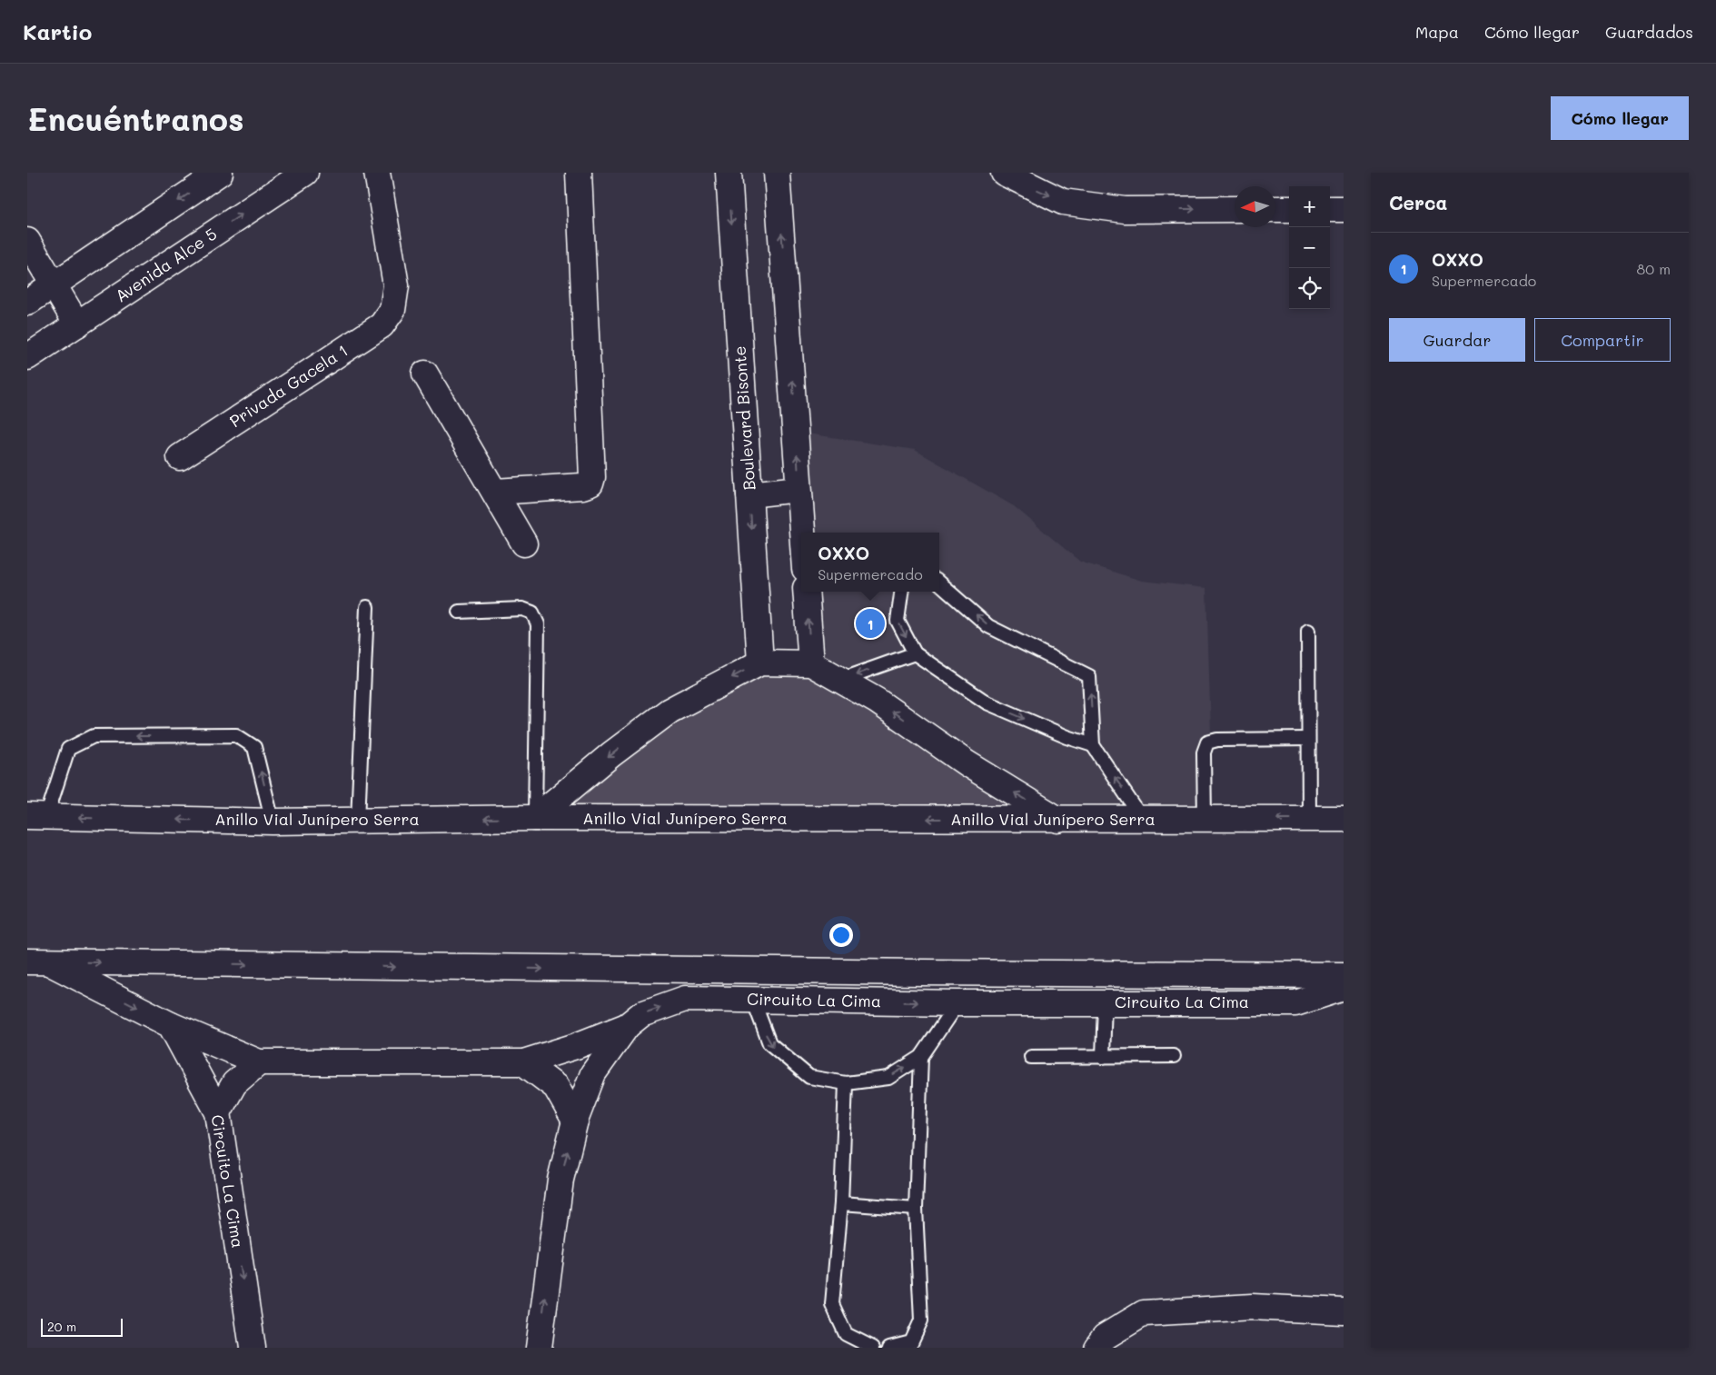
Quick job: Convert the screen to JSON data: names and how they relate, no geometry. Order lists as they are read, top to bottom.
{
  "streets": {
    "main road": [
      "Avenida Alce 5",
      "Privada Gacela 1",
      "Boulevard Bisonte",
      "Anillo Vial Junípero Serra",
      "Circuito La Cima"
    ]
  },
  "scale_bar": "20 m",
  "north": "left",
  "page": {
    "header": "Kartio",
    "nav": ["Mapa", "Cómo llegar", "Guardados"],
    "buttons": [
      "Cómo llegar",
      ["Guardar", "Compartir"]
    ],
    "title": "Encuéntranos",
    "heading": "Cerca",
    "map_buttons": ["+", "−"],
    "list": [
      {
        "mark": "1",
        "name": "OXXO",
        "note": "Supermercado",
        "value": "80 m"
      }
    ],
    "popup": ["OXXO", "Supermercado"],
    "pins": "1",
    "scale": "20 m"
  }
}
